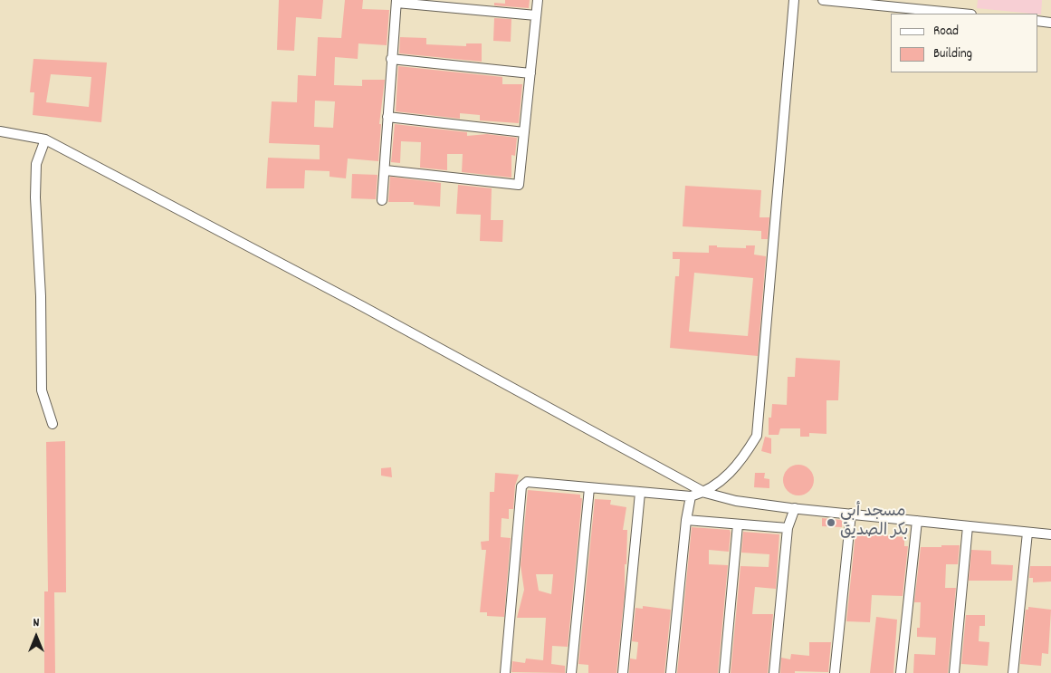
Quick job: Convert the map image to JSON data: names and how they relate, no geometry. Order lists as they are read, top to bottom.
{
  "places": ["مسجد أبي بكر الصديق"],
  "legend": ["Road", "Building"],
  "north": "top"
}
